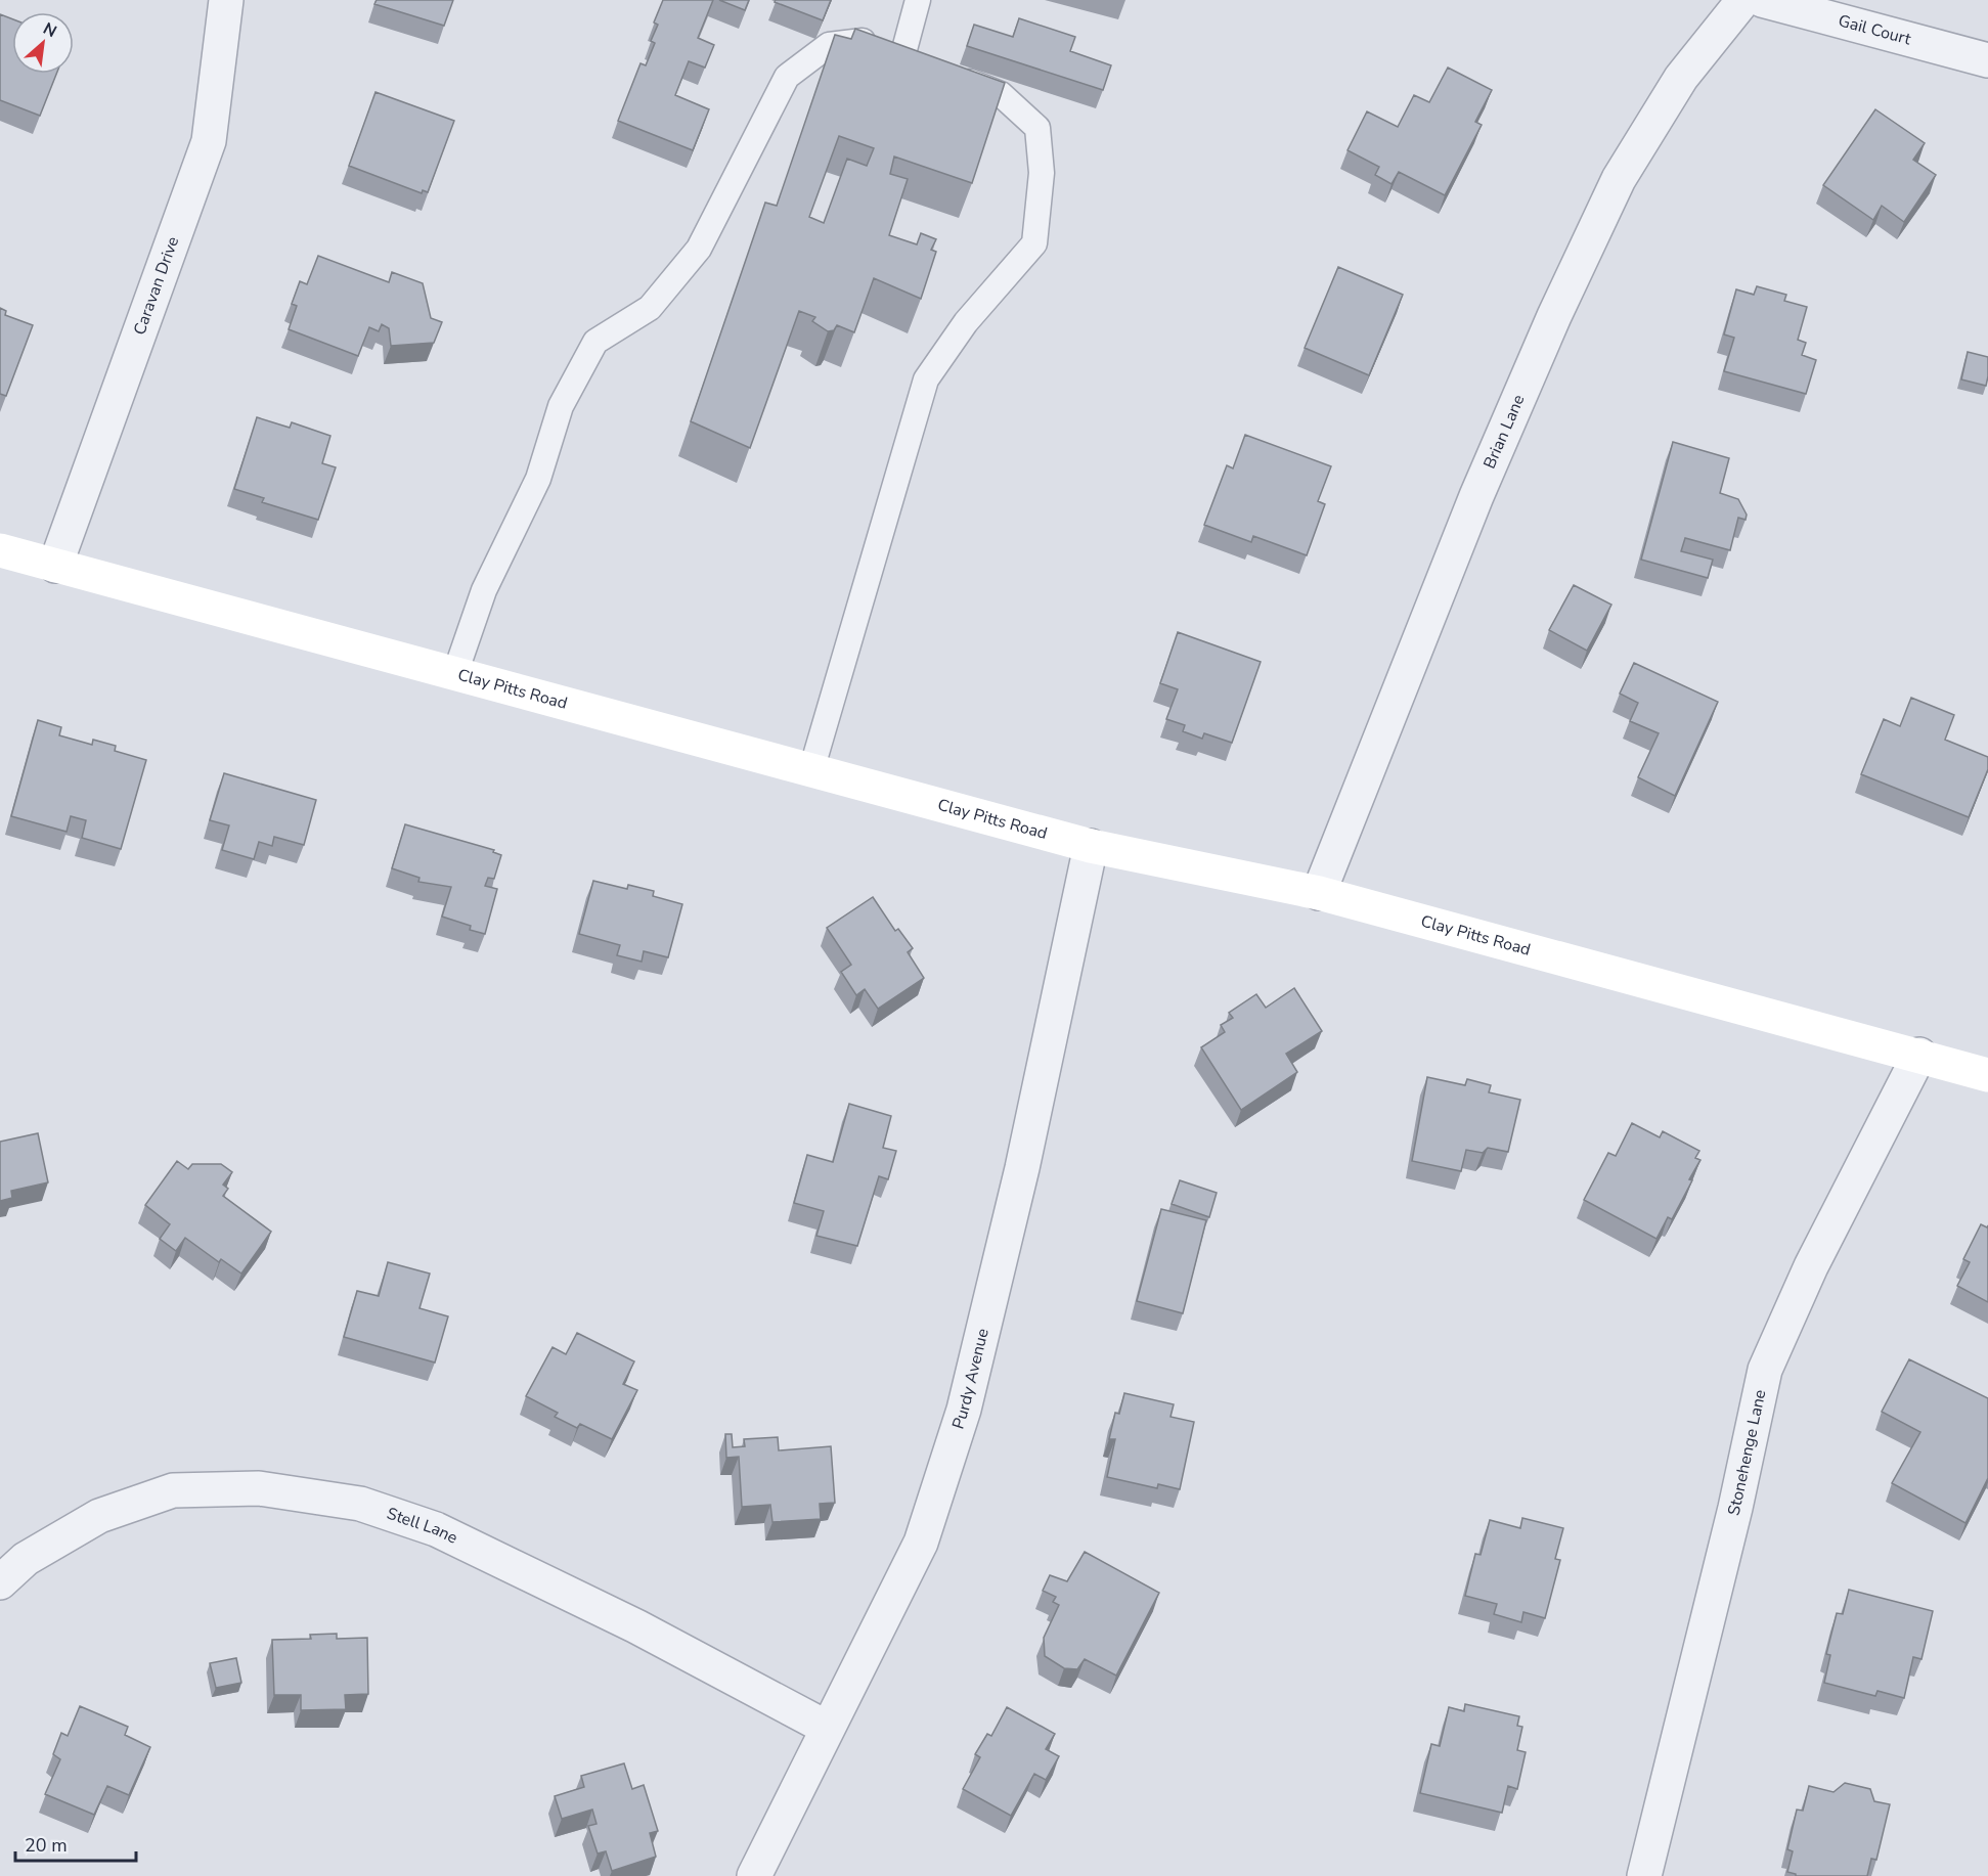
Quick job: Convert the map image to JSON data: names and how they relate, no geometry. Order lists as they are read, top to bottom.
{
  "streets": {
    "street": [
      "Gail Court",
      "Caravan Drive",
      "Brian Lane",
      "Clay Pitts Road",
      "Purdy Avenue",
      "Stonehenge Lane",
      "Stell Lane"
    ]
  },
  "crossings": [
    ["Caravan Drive", "Clay Pitts Road"],
    ["Brian Lane", "Clay Pitts Road"],
    ["Clay Pitts Road", "Purdy Avenue"],
    ["Clay Pitts Road", "Stonehenge Lane"],
    ["Purdy Avenue", "Stell Lane"]
  ],
  "scale_bar": "20 m",
  "north": "top right"
}
